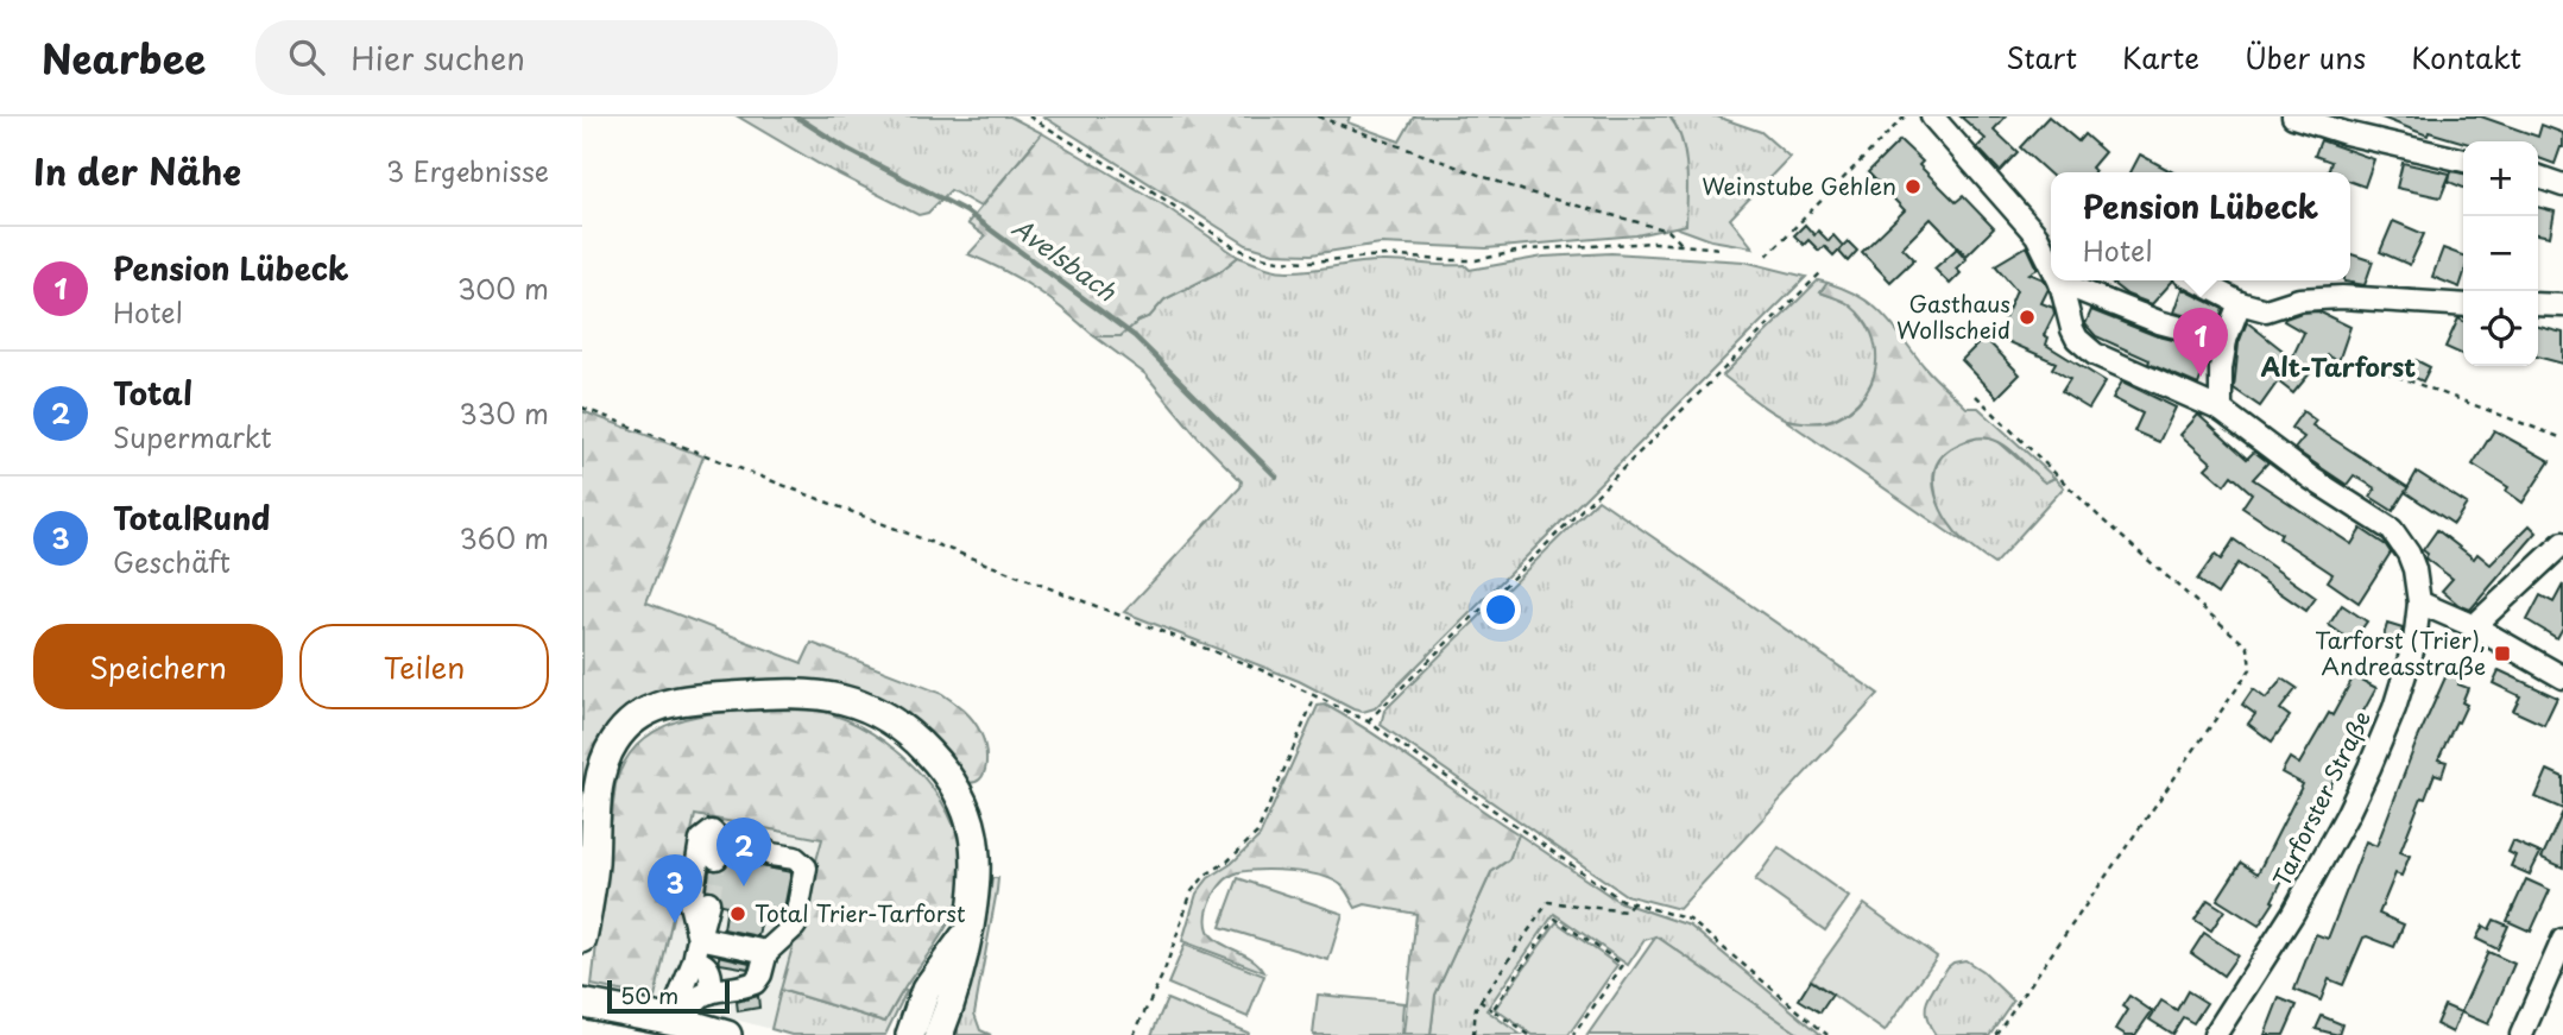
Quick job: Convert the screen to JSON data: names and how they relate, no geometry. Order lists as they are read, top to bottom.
{
  "streets": {
    "street": ["Tarforster Straße"]
  },
  "districts": ["Alt-Tarforst"],
  "water": ["Avelsbach"],
  "places": {
    "other": ["Weinstube Gehlen", "Gasthaus Wollscheid", "Total Trier-Tarforst"],
    "transit": ["Tarforst (Trier), Andreasstraße"]
  },
  "scale_bar": "50 m",
  "page": {
    "header": "Nearbee",
    "search": "Hier suchen",
    "nav": [
      "Start",
      "Karte",
      "Über uns",
      "Kontakt"
    ],
    "heading": ["In der Nähe", "3 Ergebnisse"],
    "map_buttons": ["+", "−"],
    "popup": ["Pension Lübeck", "Hotel"],
    "list": [
      {
        "mark": "1",
        "name": "Pension Lübeck",
        "note": "Hotel",
        "value": "300 m"
      },
      {
        "mark": "2",
        "name": "Total",
        "note": "Supermarkt",
        "value": "330 m"
      },
      {
        "mark": "3",
        "name": "TotalRund",
        "note": "Geschäft",
        "value": "360 m"
      }
    ],
    "pins": ["1", "2", "3"],
    "buttons": ["Speichern", "Teilen"],
    "scale": "50 m"
  }
}
